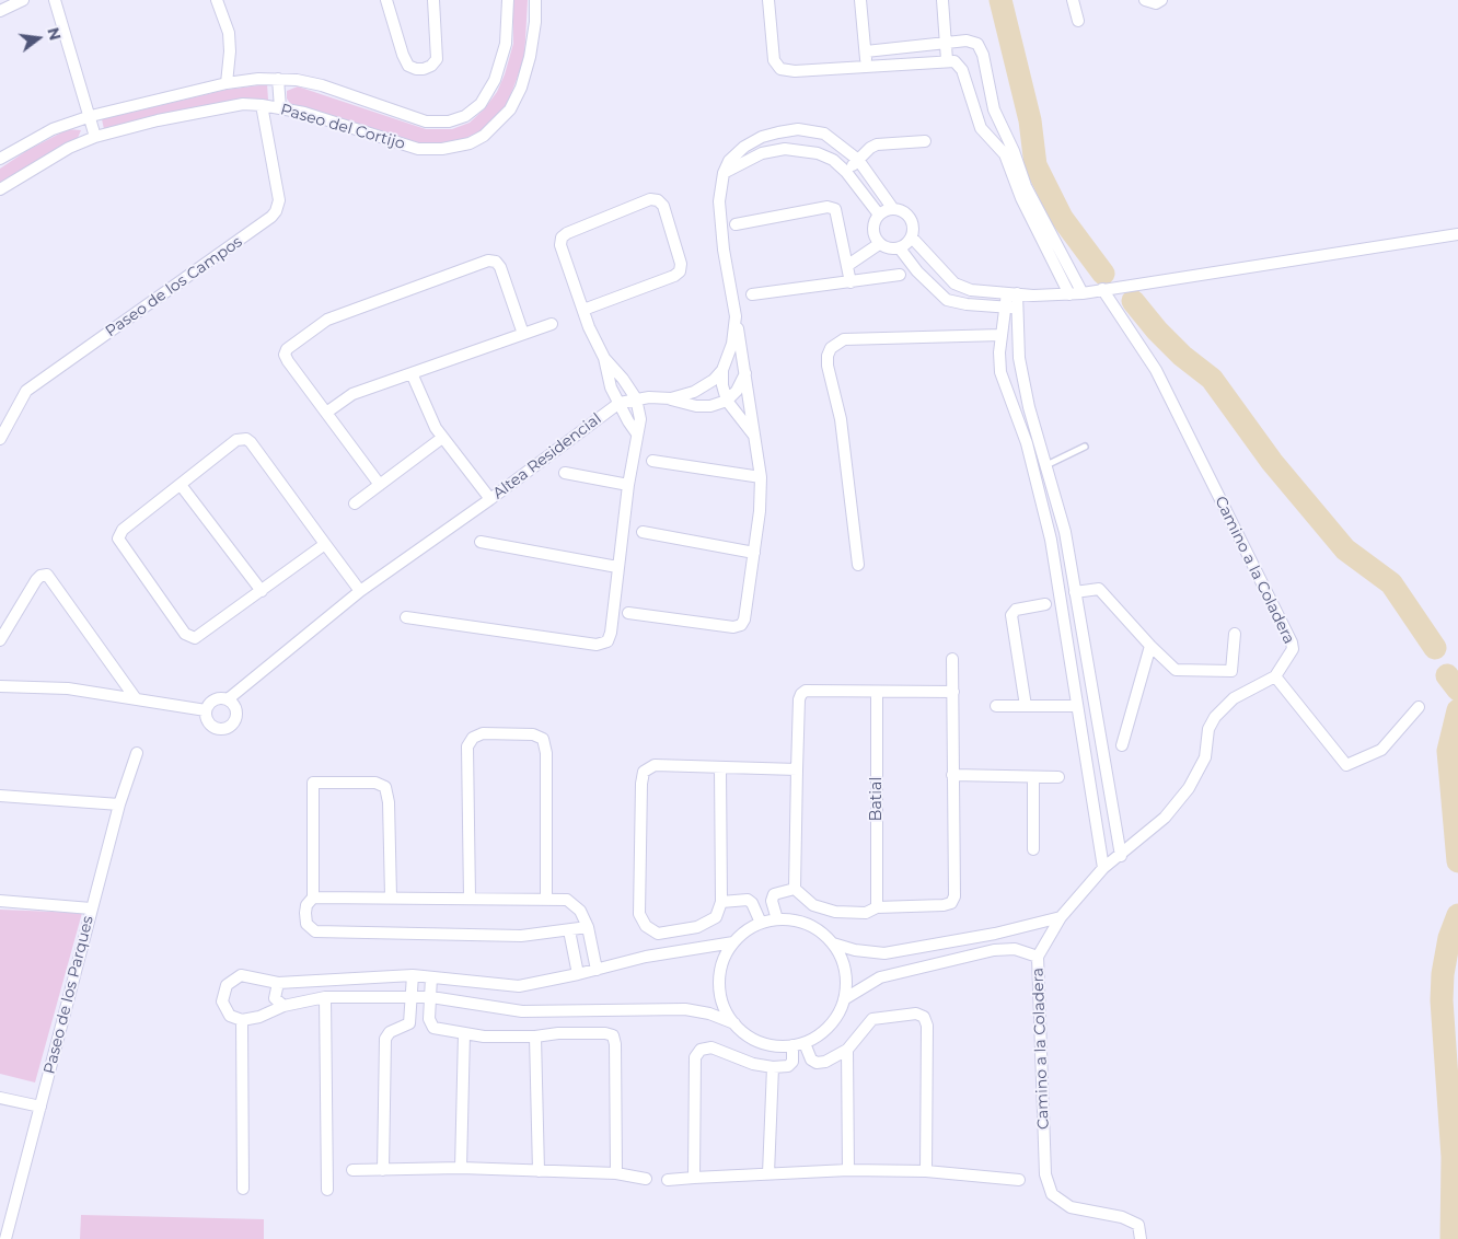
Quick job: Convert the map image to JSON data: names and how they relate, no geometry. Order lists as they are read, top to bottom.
{
  "streets": {
    "street": [
      "Paseo del Cortijo",
      "Paseo de los Campos",
      "Altea Residencial",
      "Camino a la Coladera",
      "Batial",
      "Paseo de los Parques"
    ]
  },
  "crossings": [
    ["Paseo del Cortijo", "Paseo de los Campos"]
  ],
  "north": "right"
}
